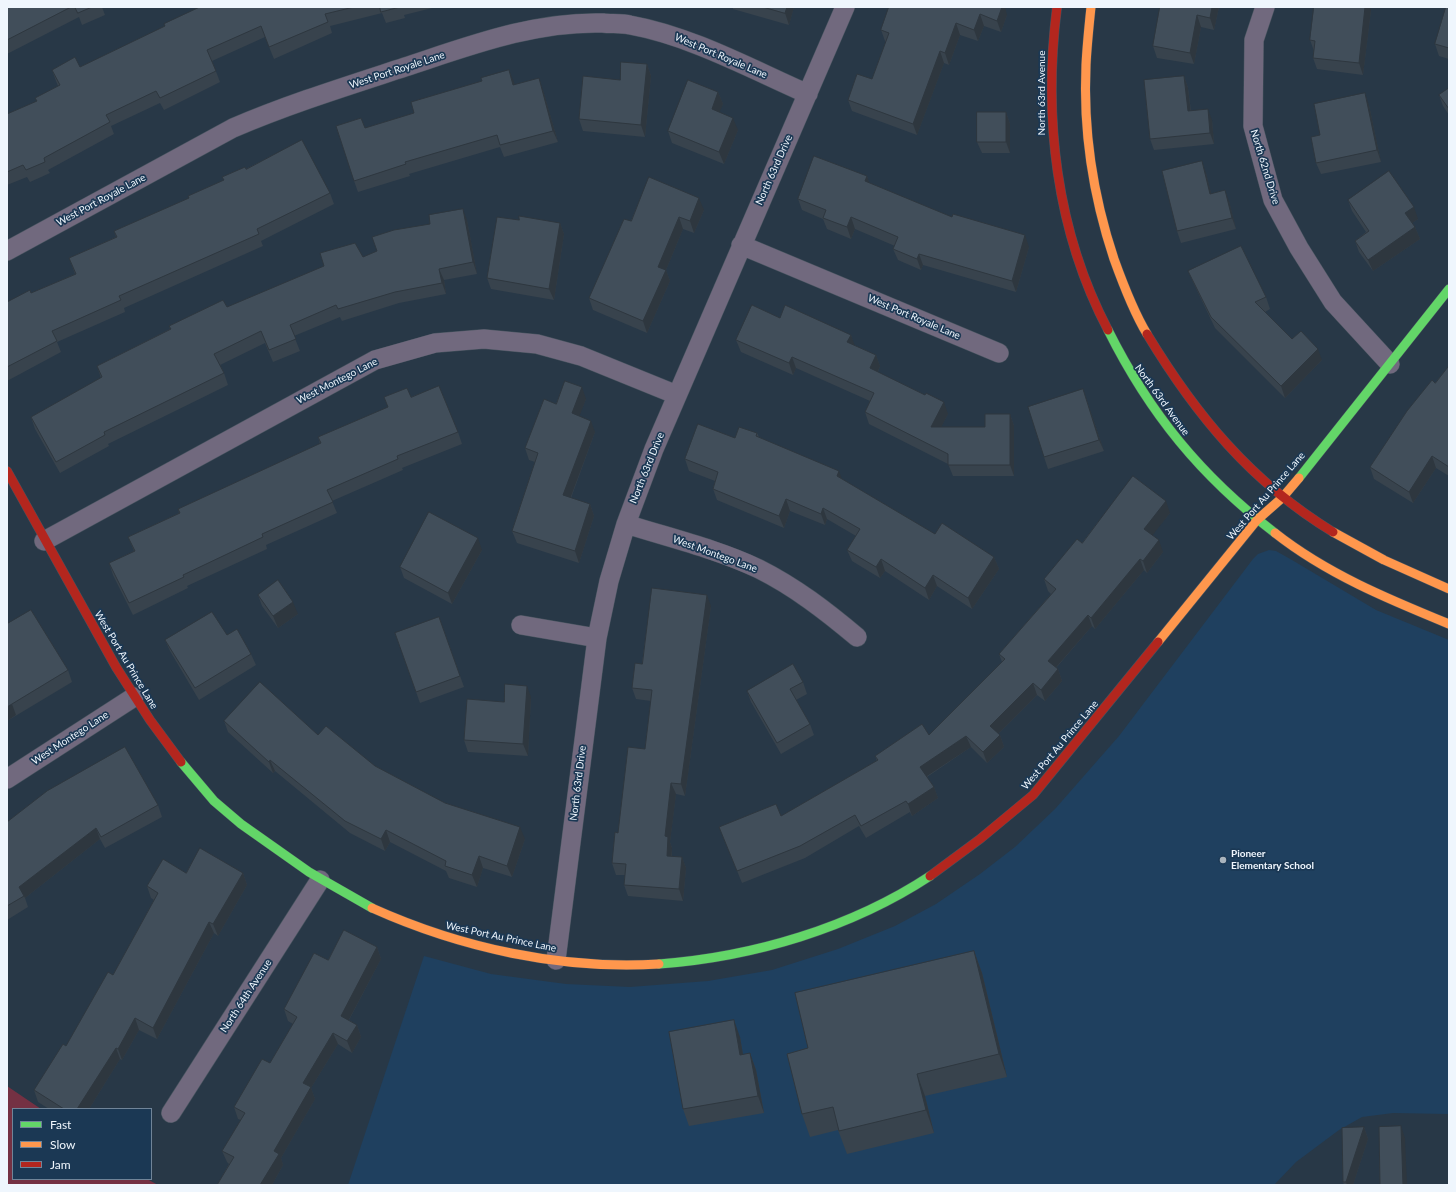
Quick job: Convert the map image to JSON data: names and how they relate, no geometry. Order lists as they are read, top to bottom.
{
  "streets": {
    "street": [
      "West Port Royale Lane",
      "North 63rd Avenue",
      "North 62nd Drive",
      "North 63rd Drive",
      "West Montego Lane",
      "West Port Au Prince Lane",
      "North 64th Avenue"
    ]
  },
  "crossings": [
    ["West Port Royale Lane", "North 63rd Drive"],
    ["North 63rd Avenue", "West Port Au Prince Lane"],
    ["North 62nd Drive", "West Port Au Prince Lane"],
    ["North 63rd Drive", "West Montego Lane"],
    ["North 63rd Drive", "West Port Au Prince Lane"],
    ["West Montego Lane", "West Port Au Prince Lane"],
    ["West Port Au Prince Lane", "North 64th Avenue"]
  ],
  "places": ["Pioneer Elementary School"],
  "legend": ["Fast", "Slow", "Jam"]
}
